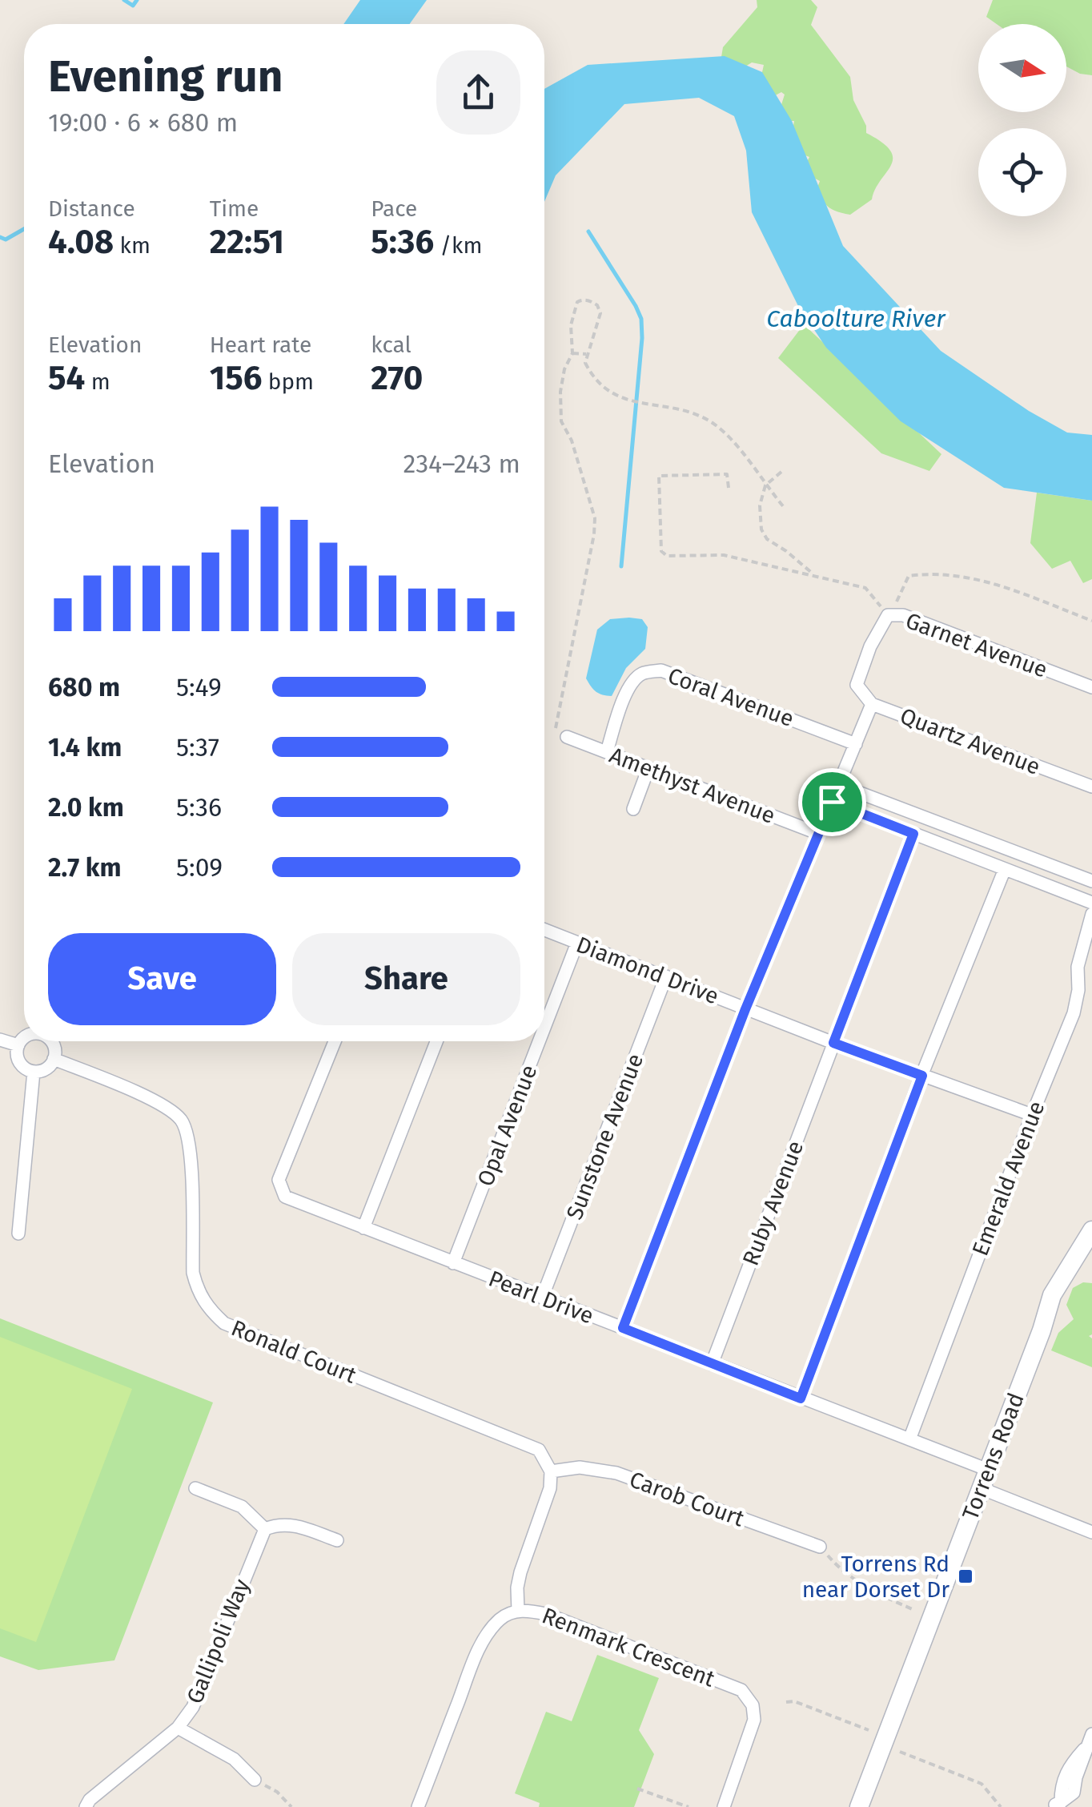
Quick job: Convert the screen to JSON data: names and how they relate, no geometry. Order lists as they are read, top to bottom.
{
  "streets": {
    "main road": ["Torrens Road"],
    "street": [
      "Garnet Avenue",
      "Coral Avenue",
      "Quartz Avenue",
      "Amethyst Avenue",
      "Diamond Drive",
      "Opal Avenue",
      "Sunstone Avenue",
      "Emerald Avenue",
      "Ruby Avenue",
      "Pearl Drive",
      "Ronald Court",
      "Carob Court",
      "Gallipoli Way",
      "Renmark Crescent"
    ]
  },
  "crossings": [
    ["Garnet Avenue", "Quartz Avenue"],
    ["Coral Avenue", "Amethyst Avenue"],
    ["Diamond Drive", "Opal Avenue"],
    ["Diamond Drive", "Sunstone Avenue"],
    ["Diamond Drive", "Emerald Avenue"],
    ["Diamond Drive", "Ruby Avenue"],
    ["Opal Avenue", "Pearl Drive"],
    ["Sunstone Avenue", "Pearl Drive"],
    ["Emerald Avenue", "Pearl Drive"],
    ["Ruby Avenue", "Pearl Drive"],
    ["Pearl Drive", "Torrens Road"],
    ["Ronald Court", "Carob Court"]
  ],
  "water": ["Caboolture River"],
  "places": {
    "transit": ["Torrens Rd near Dorset Dr"]
  },
  "north": "right",
  "page": {
    "heading": ["Evening run", "19:00 · 6 × 680 m"],
    "stats": [
      ["Distance", "4.08 km"],
      ["Time", "22:51"],
      ["Pace", "5:36 /km"],
      ["Elevation", "54 m"],
      ["Heart rate", "156 bpm"],
      ["kcal", "270"]
    ],
    "chart": ["Elevation", "234–243 m"],
    "list": [
      {
        "name": "680 m",
        "note": "5:49"
      },
      {
        "name": "1.4 km",
        "note": "5:37"
      },
      {
        "name": "2.0 km",
        "note": "5:36"
      },
      {
        "name": "2.7 km",
        "note": "5:09"
      }
    ],
    "buttons": ["Save", "Share"]
  }
}
